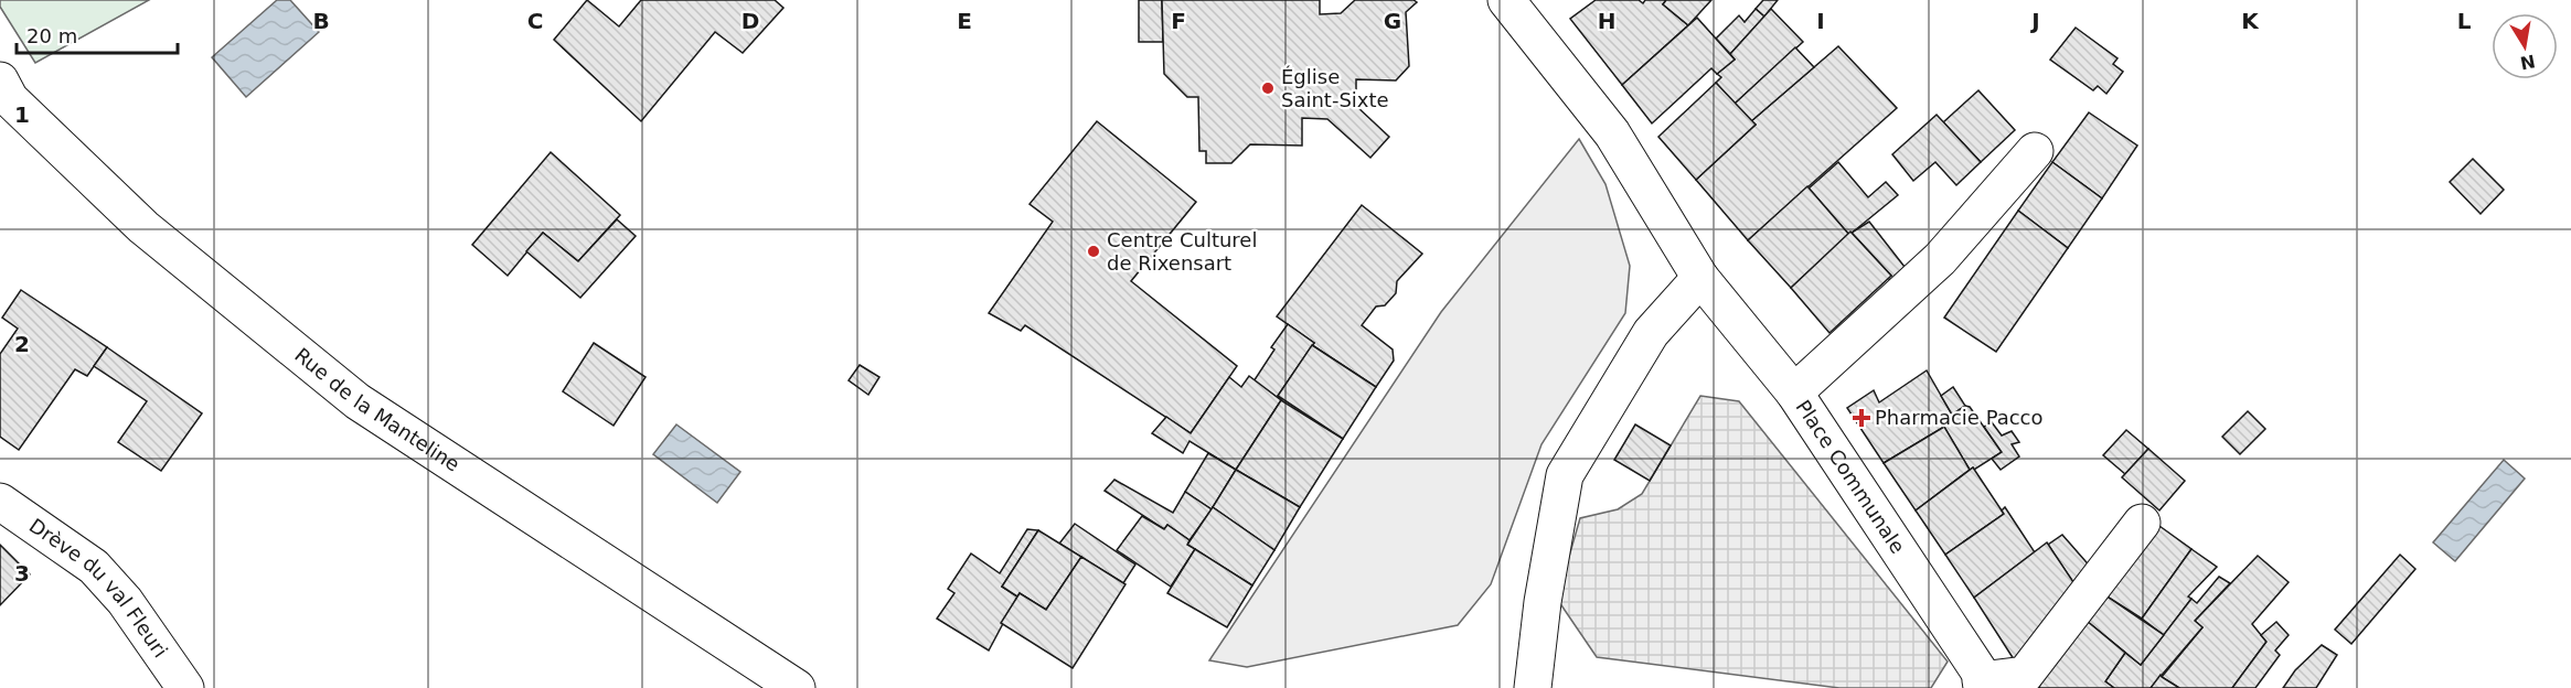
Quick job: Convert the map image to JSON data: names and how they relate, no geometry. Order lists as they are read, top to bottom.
{
  "streets": {
    "street": ["Rue de la Manteline", "Place Communale", "Drève du val Fleuri"]
  },
  "places": {
    "other": ["Église Saint-Sixte", "Centre Culturel de Rixensart"],
    "health": ["Pharmacie Pacco"]
  },
  "scale_bar": "20 m",
  "north": "bottom",
  "grid": {
    "columns": [
      "B",
      "C",
      "D",
      "E",
      "F",
      "G",
      "H",
      "I",
      "J",
      "K",
      "L"
    ],
    "rows": ["1", "2", "3"]
  }
}
